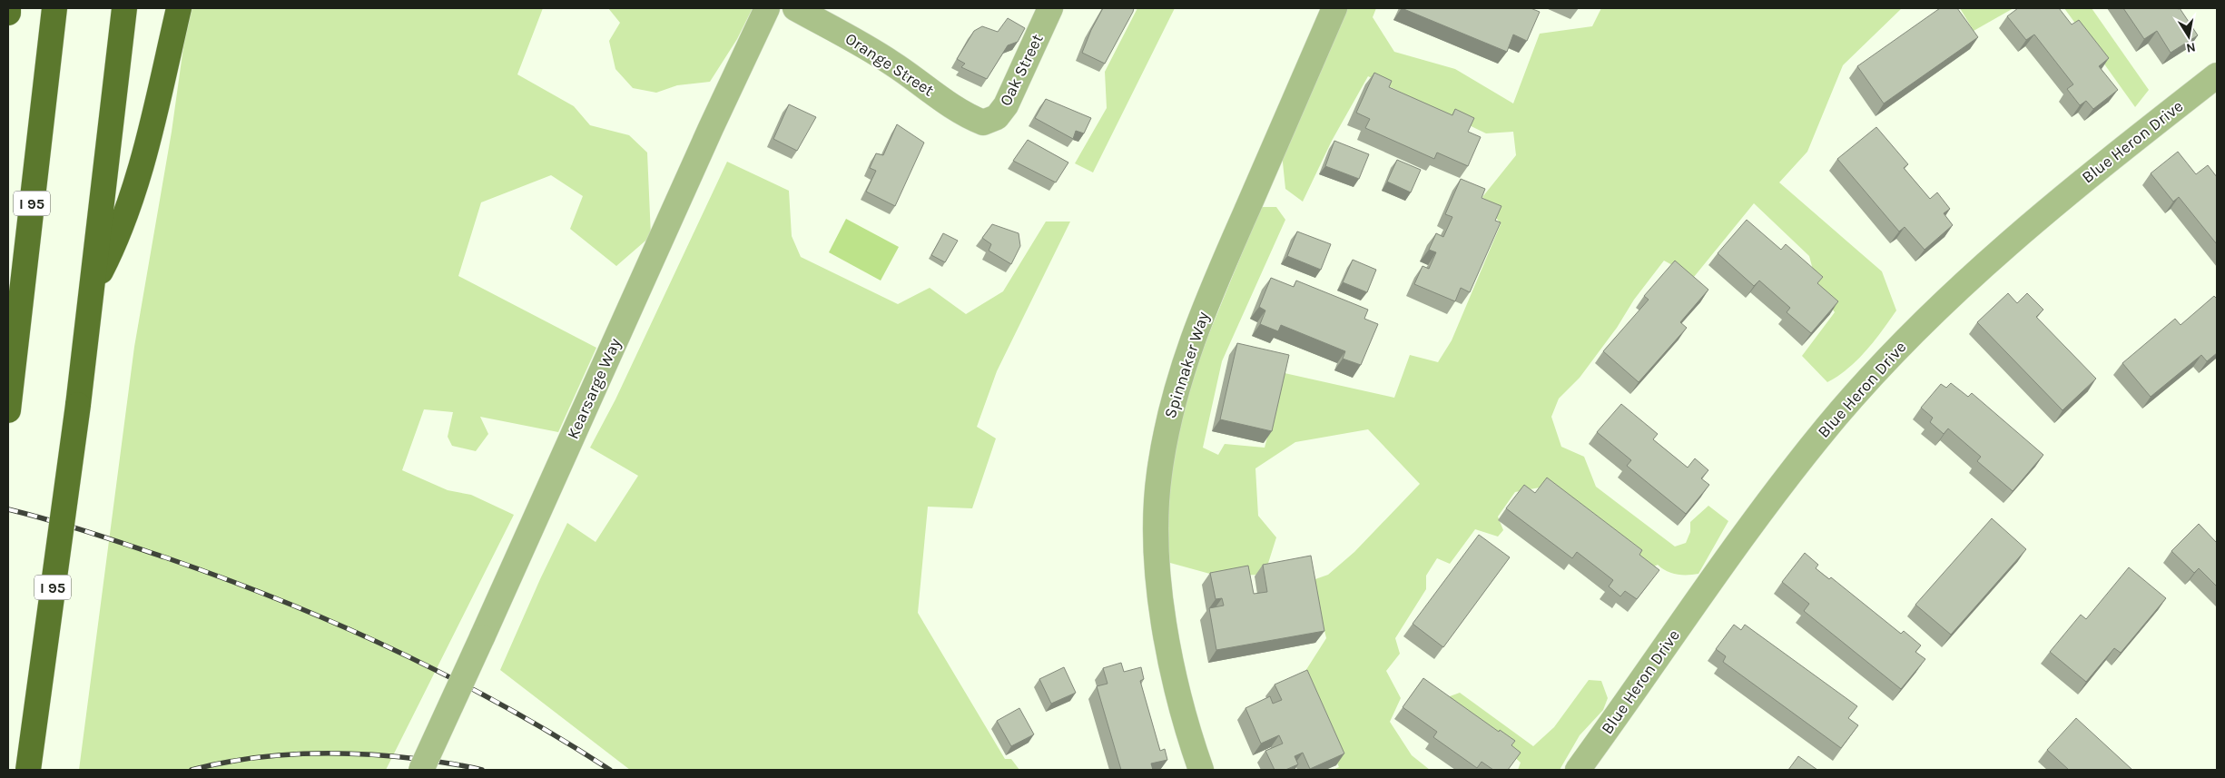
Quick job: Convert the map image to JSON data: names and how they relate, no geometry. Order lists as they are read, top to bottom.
{
  "streets": {
    "highway": ["I 95"],
    "street": [
      "Orange Street",
      "Oak Street",
      "Blue Heron Drive",
      "Spinnaker Way",
      "Kearsarge Way"
    ]
  },
  "crossings": [
    ["Orange Street", "Oak Street"]
  ],
  "north": "bottom"
}
